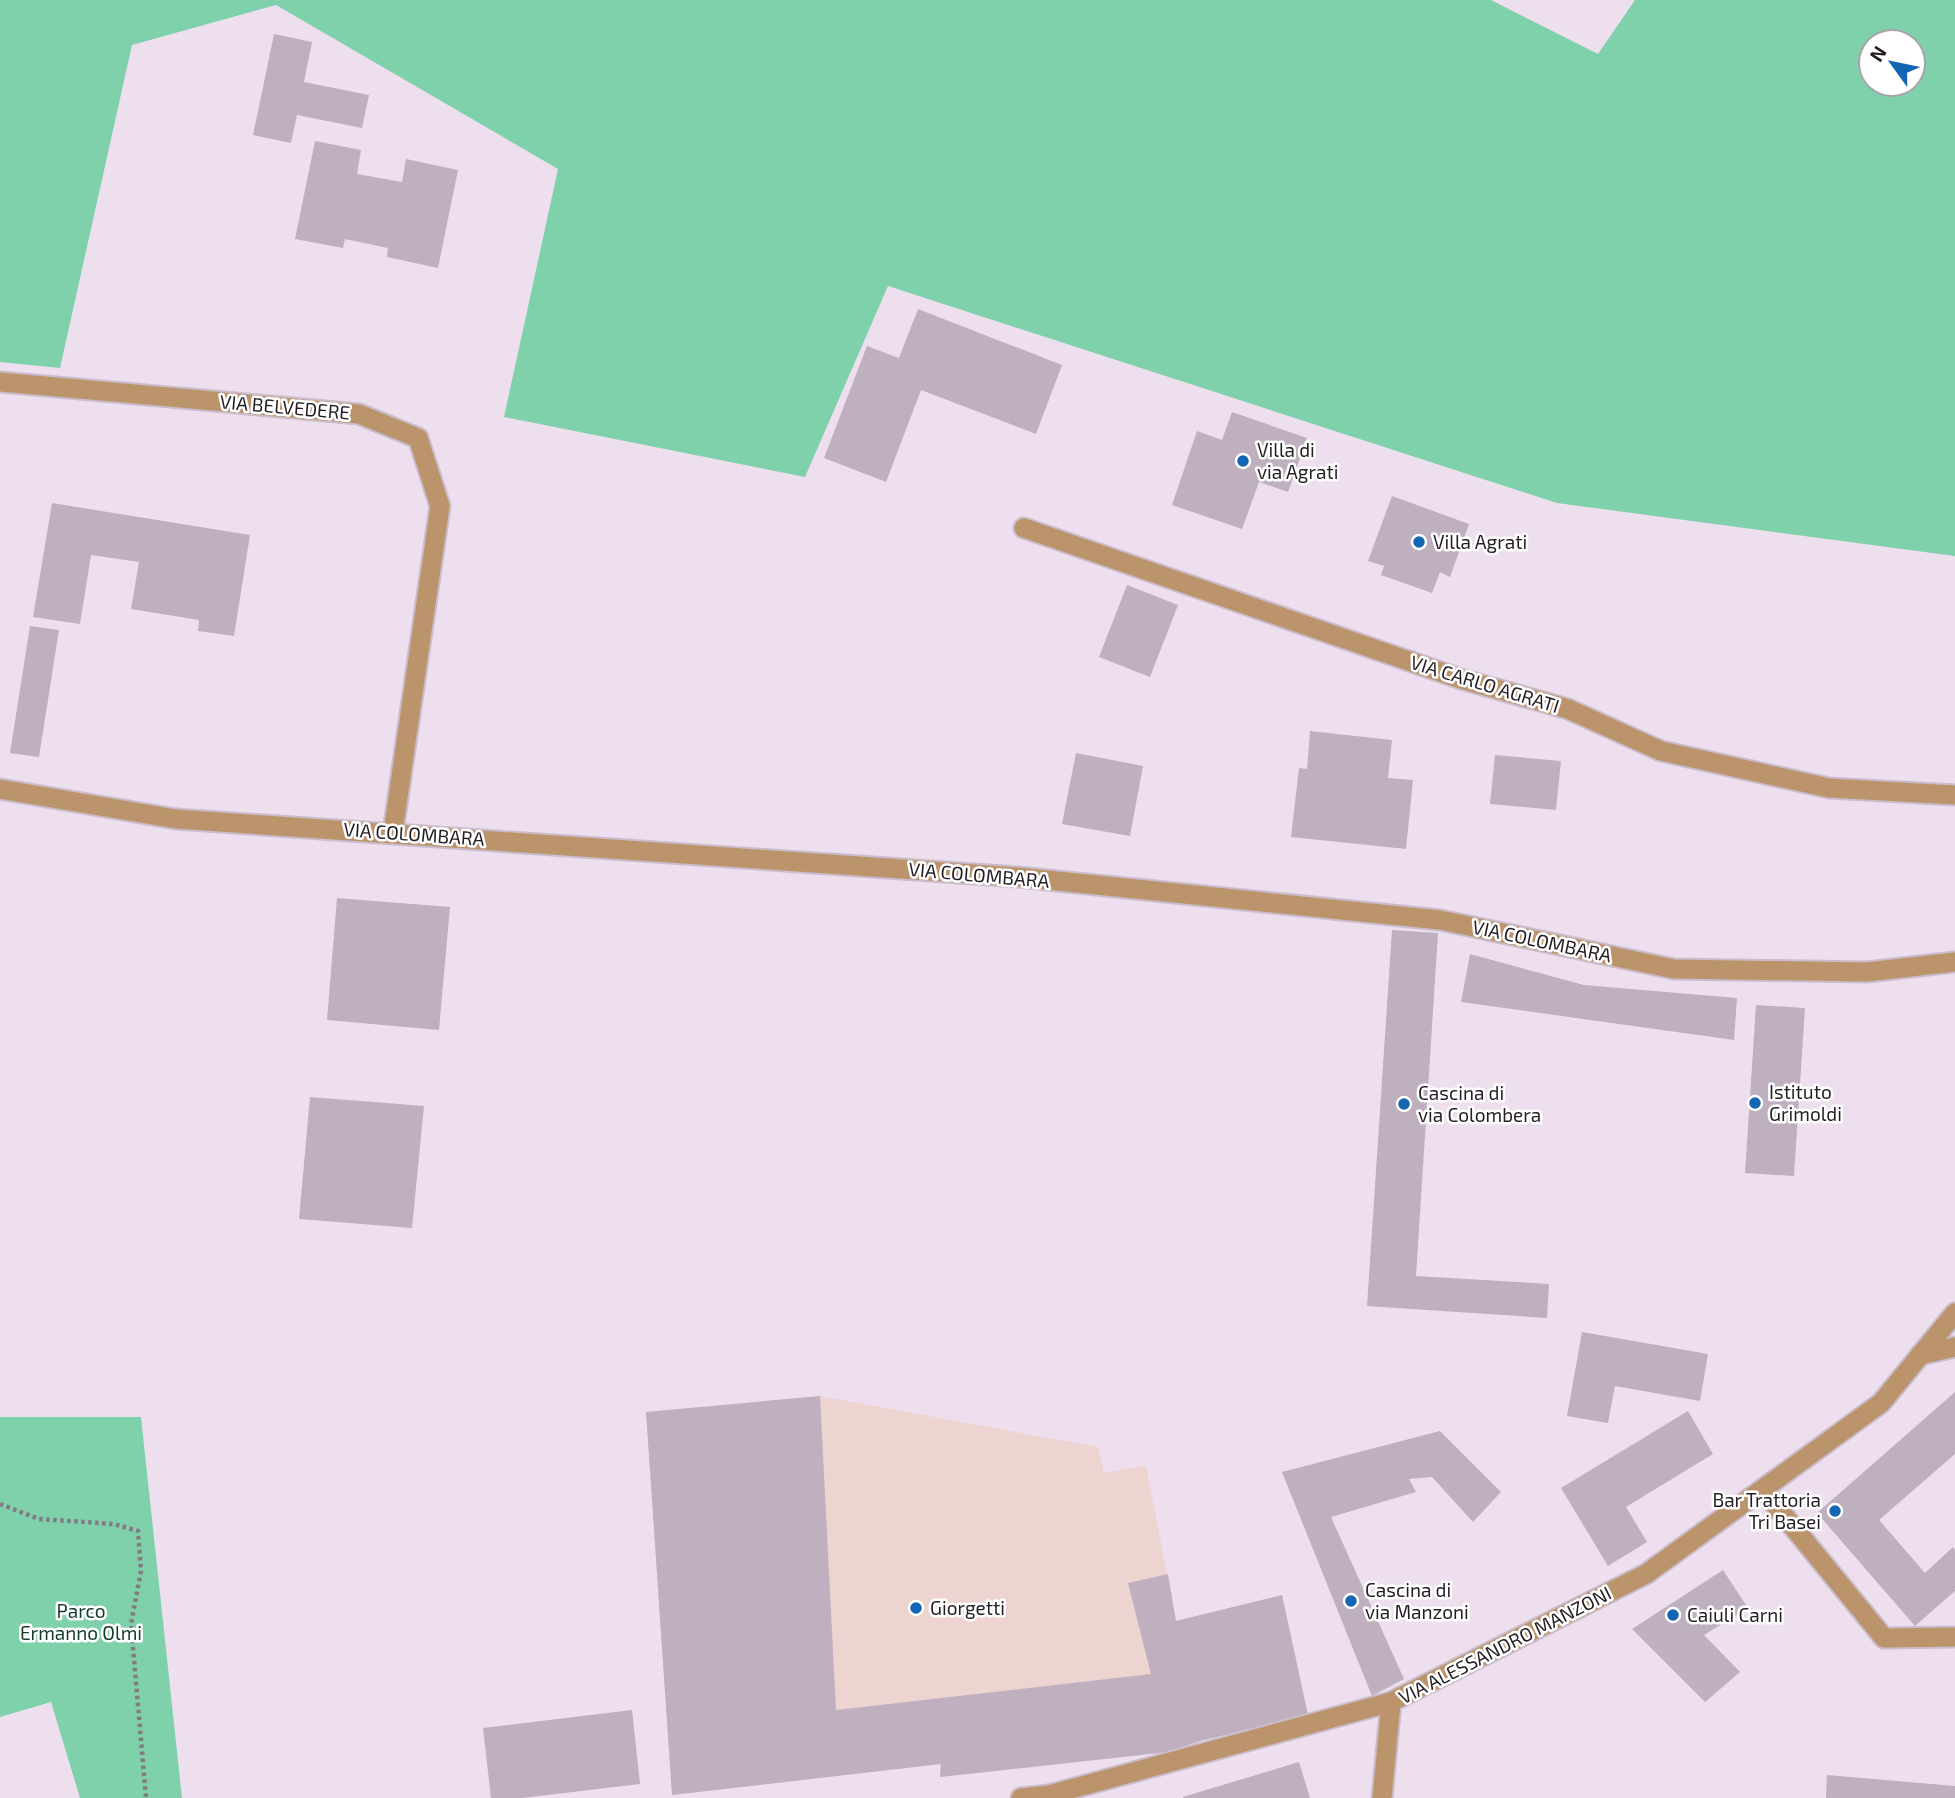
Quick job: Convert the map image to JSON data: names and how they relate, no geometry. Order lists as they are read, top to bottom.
{
  "streets": {
    "street": [
      "VIA BELVEDERE",
      "VIA CARLO AGRATI",
      "VIA COLOMBARA",
      "VIA ALESSANDRO MANZONI"
    ]
  },
  "crossings": [
    ["VIA BELVEDERE", "VIA COLOMBARA"]
  ],
  "parks": ["Parco Ermanno Olmi"],
  "places": [
    "Villa di via Agrati",
    "Villa Agrati",
    "Istituto Grimoldi",
    "Cascina di via Colombera",
    "Bar Trattoria Tri Basei",
    "Cascina di via Manzoni",
    "Giorgetti",
    "Caiuli Carni"
  ],
  "north": "top left"
}
